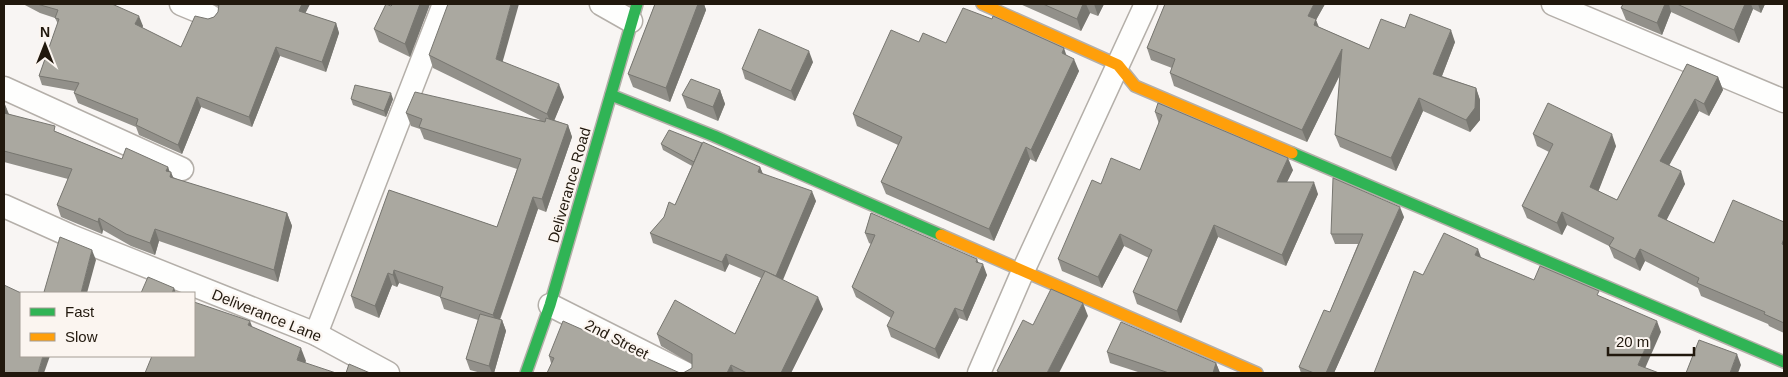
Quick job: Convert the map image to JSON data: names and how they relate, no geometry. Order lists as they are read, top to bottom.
{
  "streets": {
    "street": ["Deliverance Road", "Deliverance Lane", "2nd Street"]
  },
  "crossings": [
    ["Deliverance Road", "2nd Street"]
  ],
  "legend": ["Fast", "Slow"],
  "scale_bar": "20 m",
  "north": "top"
}
